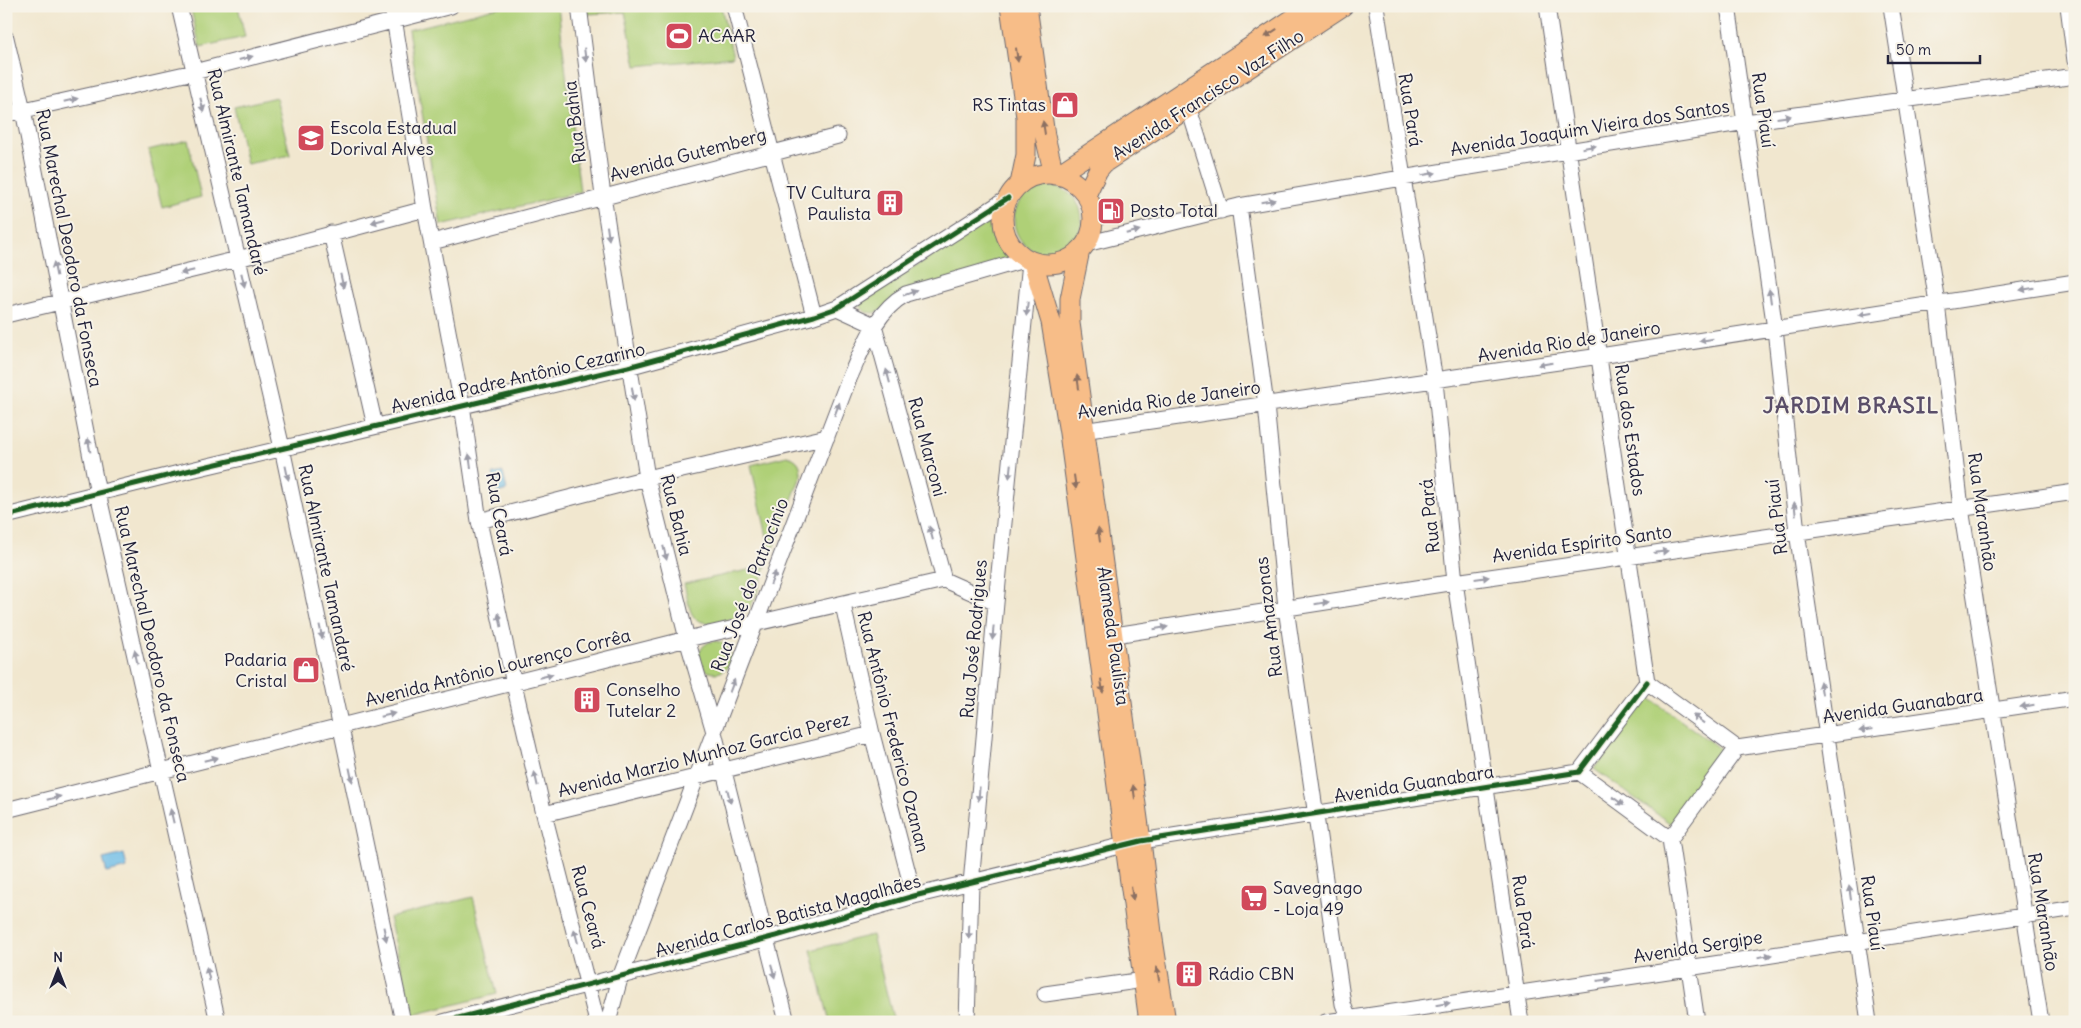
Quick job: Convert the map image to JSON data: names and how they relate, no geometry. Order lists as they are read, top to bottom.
{
  "streets": {
    "main road": ["Avenida Francisco Vaz Filho", "Alameda Paulista"],
    "street": [
      "Rua Pará",
      "Rua Piauí",
      "Rua Bahia",
      "Avenida Joaquim Vieira dos Santos",
      "Avenida Gutemberg",
      "Rua Almirante Tamandaré",
      "Rua Marechal Deodoro da Fonseca",
      "Avenida Rio de Janeiro",
      "Avenida Padre Antônio Cezarino",
      "Rua dos Estados",
      "Rua Marconi",
      "Rua Maranhão",
      "Rua Ceará",
      "Avenida Espírito Santo",
      "Rua José do Patrocínio",
      "Rua Amazonas",
      "Rua José Rodrigues",
      "Avenida Antônio Lourenço Corrêa",
      "Avenida Guanabara",
      "Rua Antônio Frederico Ozanan",
      "Avenida Marzio Munhoz Garcia Perez",
      "Avenida Carlos Batista Magalhães",
      "Avenida Sergipe"
    ]
  },
  "crossings": [
    ["Avenida Francisco Vaz Filho", "Avenida Joaquim Vieira dos Santos"],
    ["Avenida Francisco Vaz Filho", "Avenida Padre Antônio Cezarino"],
    ["Avenida Francisco Vaz Filho", "Rua José do Patrocínio"],
    ["Avenida Francisco Vaz Filho", "Alameda Paulista"],
    ["Avenida Francisco Vaz Filho", "Rua José Rodrigues"],
    ["Rua Pará", "Avenida Joaquim Vieira dos Santos"],
    ["Rua Pará", "Avenida Rio de Janeiro"],
    ["Rua Pará", "Avenida Espírito Santo"],
    ["Rua Pará", "Avenida Guanabara"],
    ["Rua Pará", "Avenida Sergipe"],
    ["Rua Piauí", "Avenida Joaquim Vieira dos Santos"],
    ["Rua Piauí", "Avenida Rio de Janeiro"],
    ["Rua Piauí", "Avenida Espírito Santo"],
    ["Rua Piauí", "Avenida Guanabara"],
    ["Rua Piauí", "Avenida Sergipe"],
    ["Rua Bahia", "Avenida Gutemberg"],
    ["Rua Bahia", "Avenida Padre Antônio Cezarino"],
    ["Rua Bahia", "Rua José do Patrocínio"],
    ["Rua Bahia", "Avenida Antônio Lourenço Corrêa"],
    ["Rua Bahia", "Avenida Marzio Munhoz Garcia Perez"],
    ["Rua Bahia", "Avenida Carlos Batista Magalhães"],
    ["Avenida Joaquim Vieira dos Santos", "Avenida Padre Antônio Cezarino"],
    ["Avenida Joaquim Vieira dos Santos", "Rua dos Estados"],
    ["Avenida Joaquim Vieira dos Santos", "Rua Maranhão"],
    ["Avenida Joaquim Vieira dos Santos", "Rua José do Patrocínio"],
    ["Avenida Joaquim Vieira dos Santos", "Rua Amazonas"],
    ["Avenida Joaquim Vieira dos Santos", "Alameda Paulista"],
    ["Avenida Joaquim Vieira dos Santos", "Rua José Rodrigues"],
    ["Avenida Gutemberg", "Rua Ceará"],
    ["Rua Almirante Tamandaré", "Avenida Padre Antônio Cezarino"],
    ["Rua Almirante Tamandaré", "Avenida Antônio Lourenço Corrêa"],
    ["Rua Marechal Deodoro da Fonseca", "Avenida Padre Antônio Cezarino"],
    ["Rua Marechal Deodoro da Fonseca", "Avenida Antônio Lourenço Corrêa"],
    ["Avenida Rio de Janeiro", "Rua dos Estados"],
    ["Avenida Rio de Janeiro", "Rua Maranhão"],
    ["Avenida Rio de Janeiro", "Rua Amazonas"],
    ["Avenida Rio de Janeiro", "Alameda Paulista"],
    ["Avenida Padre Antônio Cezarino", "Rua Ceará"],
    ["Avenida Padre Antônio Cezarino", "Rua José do Patrocínio"],
    ["Avenida Padre Antônio Cezarino", "Alameda Paulista"],
    ["Avenida Padre Antônio Cezarino", "Rua José Rodrigues"],
    ["Rua dos Estados", "Avenida Espírito Santo"],
    ["Rua Marconi", "Rua José do Patrocínio"],
    ["Rua Marconi", "Avenida Antônio Lourenço Corrêa"],
    ["Rua Maranhão", "Avenida Espírito Santo"],
    ["Rua Maranhão", "Avenida Guanabara"],
    ["Rua Maranhão", "Avenida Sergipe"],
    ["Rua Ceará", "Avenida Antônio Lourenço Corrêa"],
    ["Rua Ceará", "Avenida Marzio Munhoz Garcia Perez"],
    ["Rua Ceará", "Avenida Carlos Batista Magalhães"],
    ["Avenida Espírito Santo", "Rua Amazonas"],
    ["Avenida Espírito Santo", "Alameda Paulista"],
    ["Rua José do Patrocínio", "Alameda Paulista"],
    ["Rua José do Patrocínio", "Rua José Rodrigues"],
    ["Rua José do Patrocínio", "Avenida Antônio Lourenço Corrêa"],
    ["Rua José do Patrocínio", "Avenida Marzio Munhoz Garcia Perez"],
    ["Rua José do Patrocínio", "Avenida Carlos Batista Magalhães"],
    ["Rua Amazonas", "Avenida Guanabara"],
    ["Rua Amazonas", "Avenida Sergipe"],
    ["Alameda Paulista", "Rua José Rodrigues"],
    ["Alameda Paulista", "Avenida Guanabara"],
    ["Alameda Paulista", "Avenida Carlos Batista Magalhães"],
    ["Rua José Rodrigues", "Avenida Carlos Batista Magalhães"],
    ["Avenida Antônio Lourenço Corrêa", "Rua Antônio Frederico Ozanan"],
    ["Avenida Guanabara", "Avenida Carlos Batista Magalhães"],
    ["Rua Antônio Frederico Ozanan", "Avenida Marzio Munhoz Garcia Perez"],
    ["Rua Antônio Frederico Ozanan", "Avenida Carlos Batista Magalhães"]
  ],
  "one_way": [
    "Rua Piauí",
    "Rua Bahia",
    "Avenida Joaquim Vieira dos Santos",
    "Rua Almirante Tamandaré",
    "Rua Marechal Deodoro da Fonseca",
    "Avenida Rio de Janeiro",
    "Rua Marconi",
    "Rua Ceará",
    "Avenida Espírito Santo",
    "Rua José do Patrocínio",
    "Rua José Rodrigues",
    "Avenida Antônio Lourenço Corrêa",
    "Avenida Sergipe"
  ],
  "districts": ["JARDIM BRASIL"],
  "places": {
    "sports": ["ACAAR"],
    "shop": ["RS Tintas", "Padaria Cristal"],
    "school or university": ["Escola Estadual Dorival Alves"],
    "building": ["TV Cultura Paulista", "Conselho Tutelar 2", "Rádio CBN"],
    "fuel station": ["Posto Total"],
    "supermarket": ["Savegnago - Loja 49"]
  },
  "scale_bar": "50 m",
  "north": "top"
}
